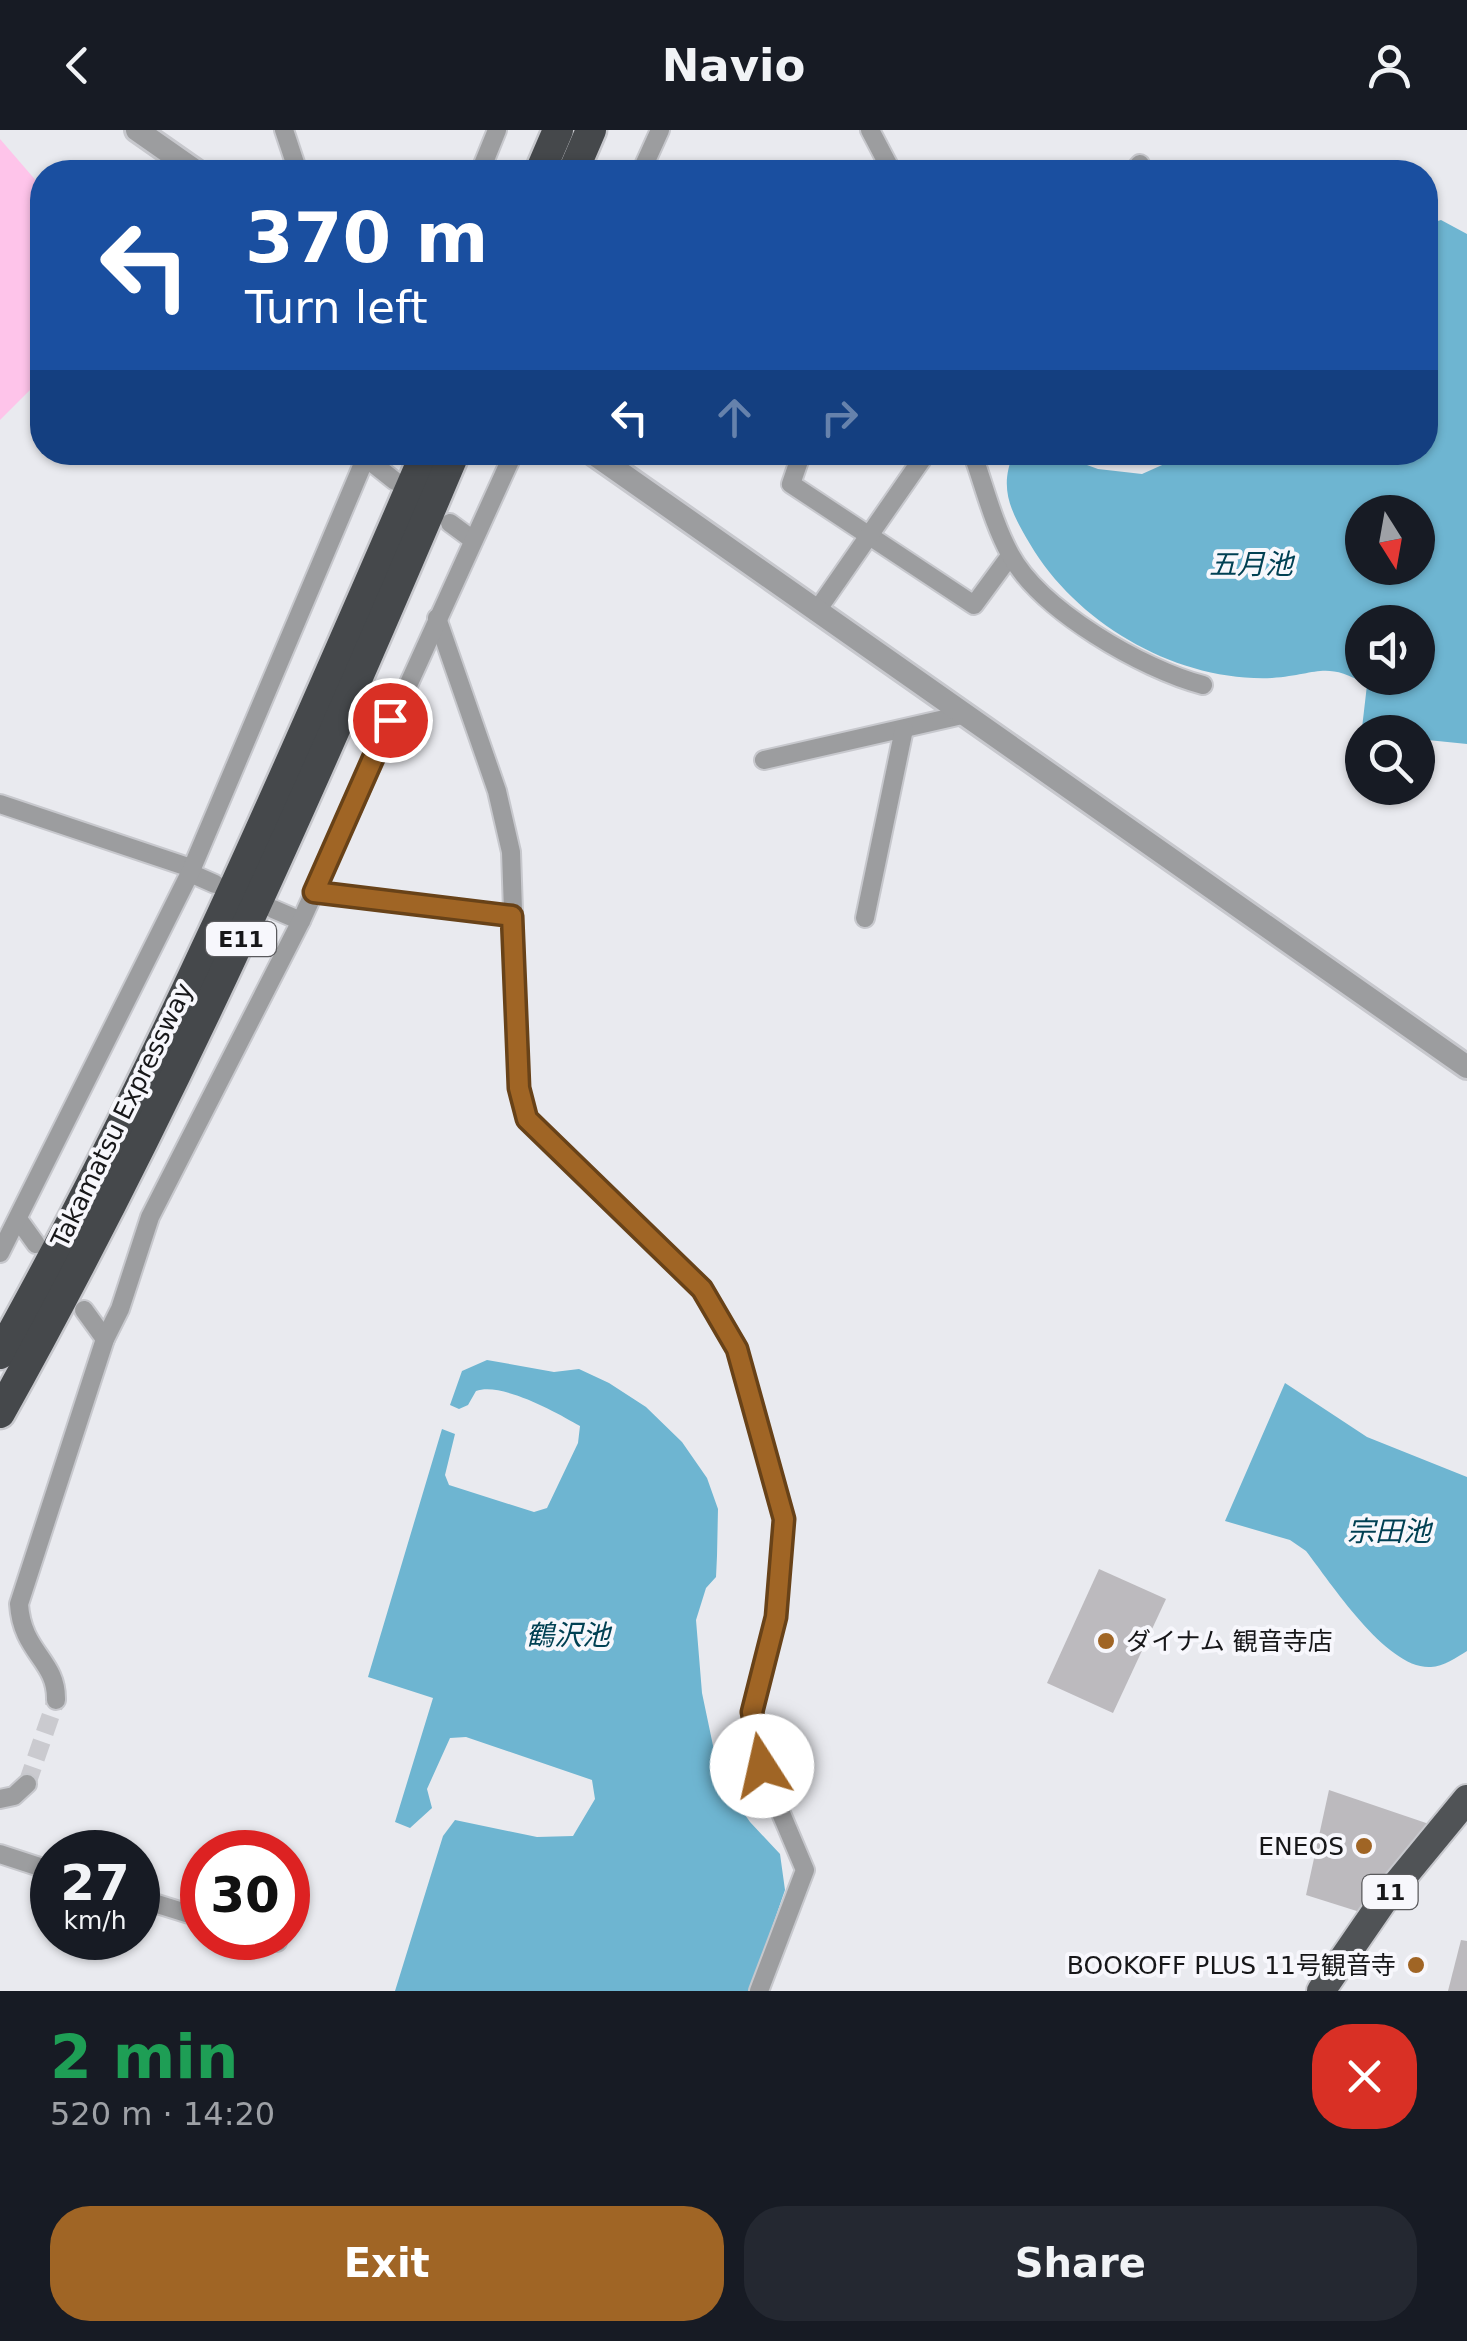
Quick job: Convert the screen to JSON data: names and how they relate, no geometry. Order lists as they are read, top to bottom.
{
  "streets": {
    "highway": ["E11", "Takamatsu Expressway", "11"]
  },
  "water": ["五月池", "宗田池", "鶴沢池"],
  "places": ["ダイナム 観音寺店", "ENEOS", "BOOKOFF PLUS 11号観音寺"],
  "north": "bottom",
  "page": {
    "header": "Navio",
    "turn": ["370 m", "Turn left"],
    "speed": "27 km/h",
    "limit": "30",
    "heading": ["2 min", "520 m · 14:20"],
    "buttons": ["Exit", "Share"]
  }
}
